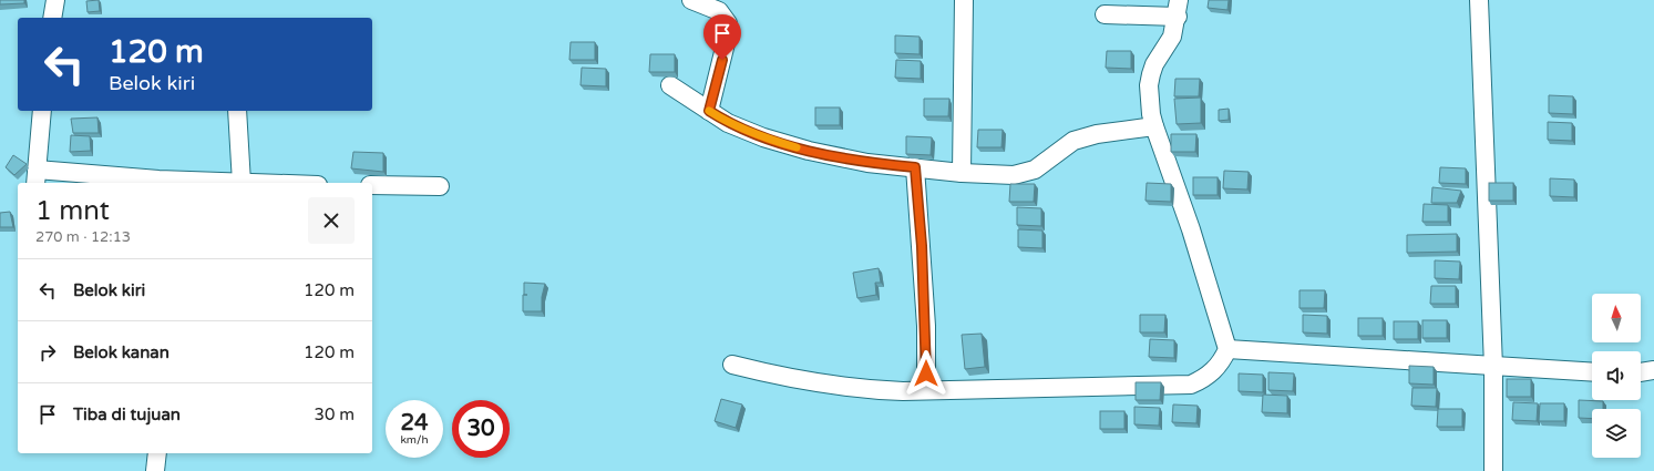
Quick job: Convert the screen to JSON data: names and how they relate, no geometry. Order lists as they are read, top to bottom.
{
  "north": "top",
  "page": {
    "turn": ["120 m", "Belok kiri"],
    "heading": ["1 mnt", "270 m · 12:13"],
    "list": [
      {
        "name": "Belok kiri",
        "value": "120 m"
      },
      {
        "name": "Belok kanan",
        "value": "120 m"
      },
      {
        "name": "Tiba di tujuan",
        "value": "30 m"
      }
    ],
    "speed": "24 km/h",
    "limit": "30"
  }
}
